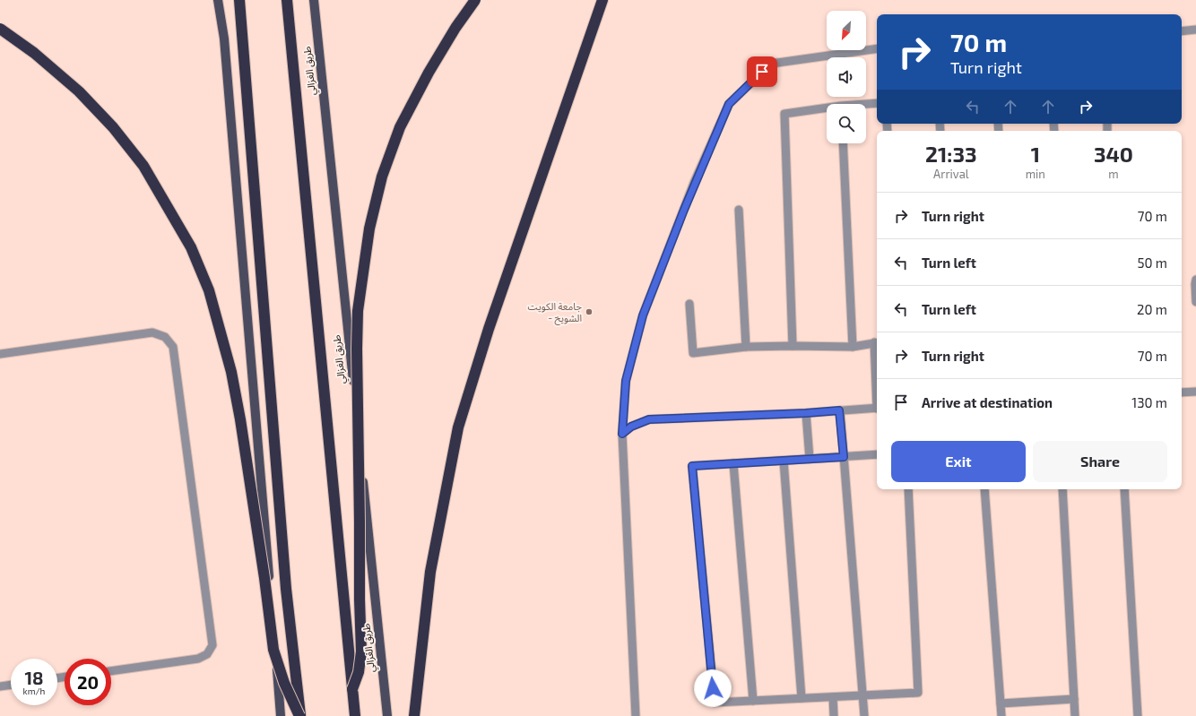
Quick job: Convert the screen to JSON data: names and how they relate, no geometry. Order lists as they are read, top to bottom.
{
  "streets": {
    "highway": ["طريق الغزالي"]
  },
  "places": ["جامعة الكويت - الشويخ"],
  "north": "bottom left",
  "page": {
    "turn": ["70 m", "Turn right"],
    "eta": [
      "21:33",
      "Arrival",
      "1",
      "min",
      "340",
      "m"
    ],
    "list": [
      {
        "name": "Turn right",
        "value": "70 m"
      },
      {
        "name": "Turn left",
        "value": "50 m"
      },
      {
        "name": "Turn left",
        "value": "20 m"
      },
      {
        "name": "Turn right",
        "value": "70 m"
      },
      {
        "name": "Arrive at destination",
        "value": "130 m"
      }
    ],
    "buttons": ["Exit", "Share"],
    "speed": "18 km/h",
    "limit": "20"
  }
}
